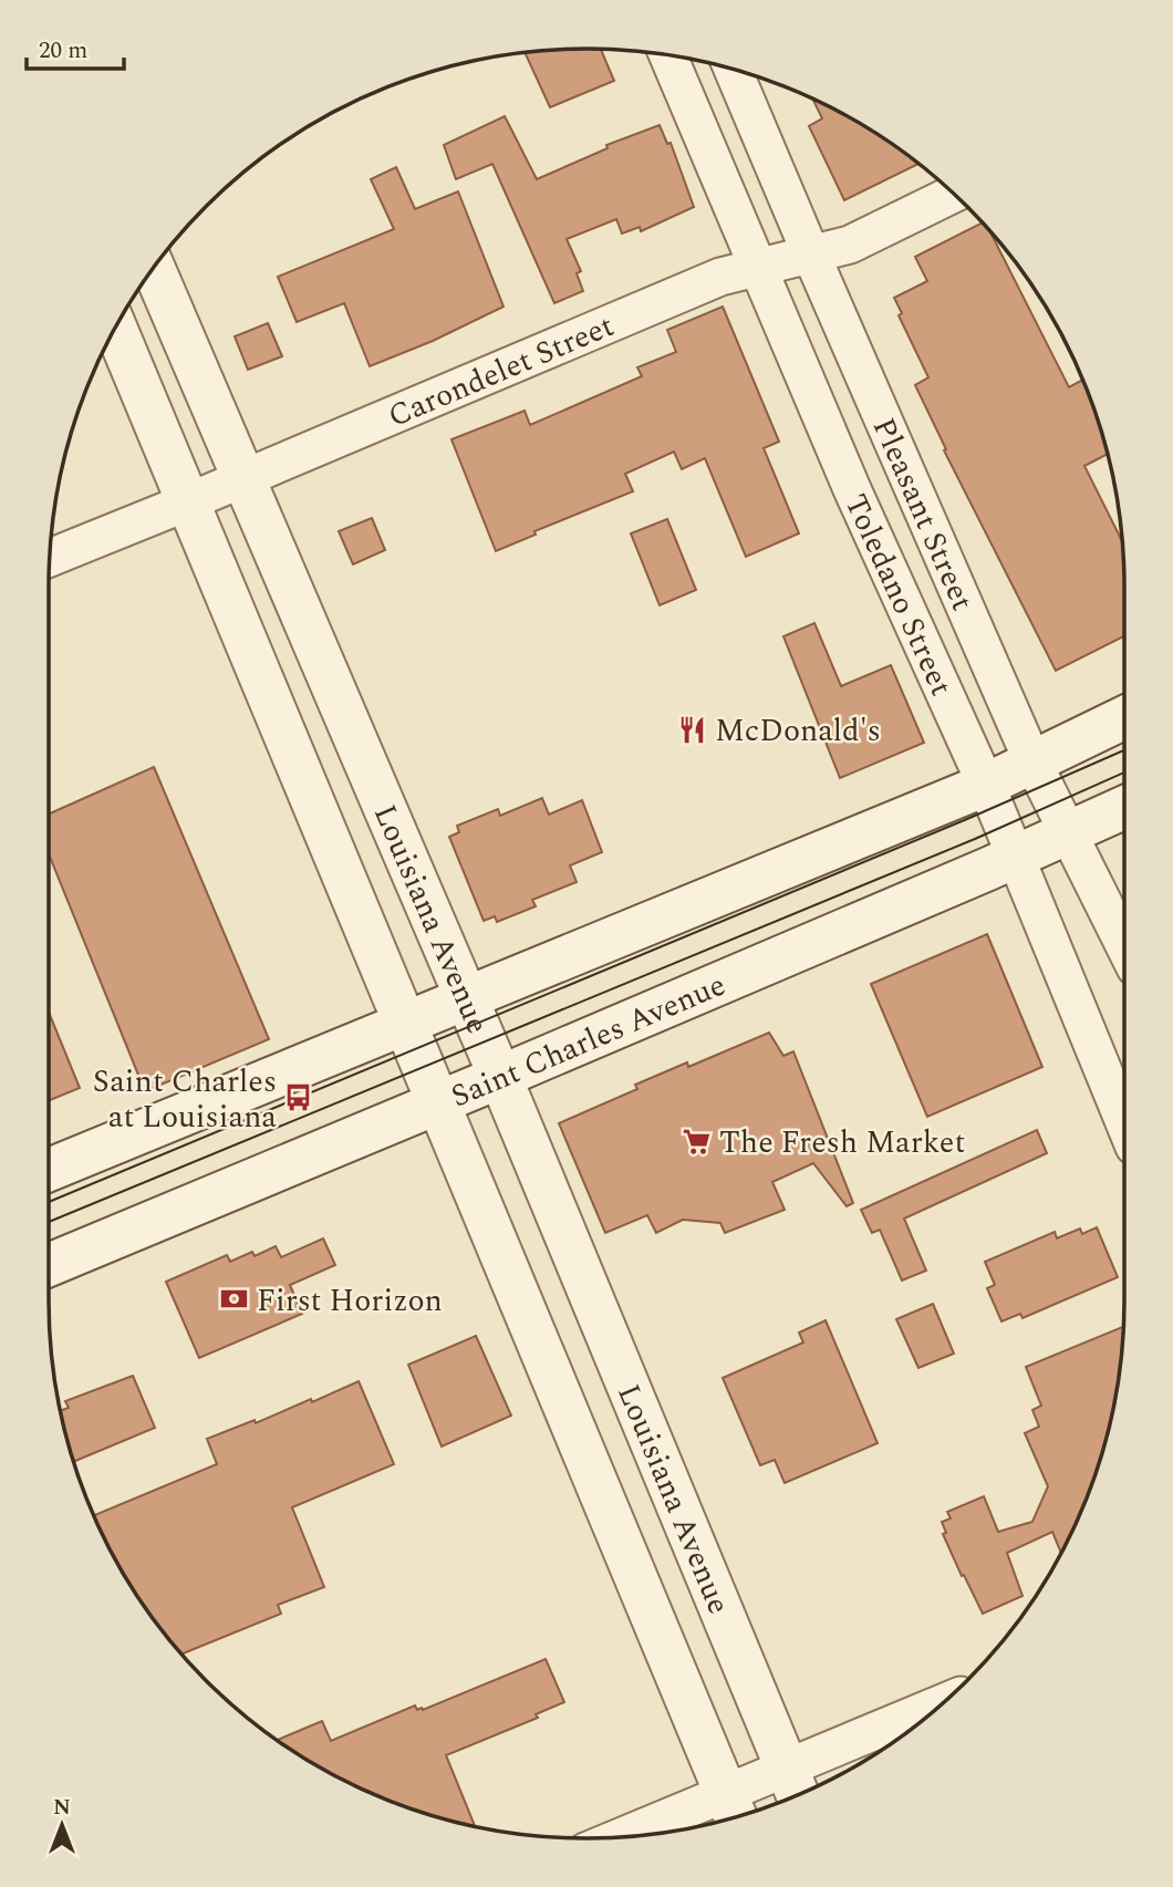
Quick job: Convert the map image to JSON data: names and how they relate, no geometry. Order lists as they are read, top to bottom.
{
  "streets": {
    "street": [
      "Carondelet Street",
      "Pleasant Street",
      "Toledano Street",
      "Louisiana Avenue",
      "Saint Charles Avenue"
    ]
  },
  "crossings": [
    ["Carondelet Street", "Pleasant Street"],
    ["Carondelet Street", "Toledano Street"],
    ["Carondelet Street", "Louisiana Avenue"],
    ["Pleasant Street", "Saint Charles Avenue"],
    ["Toledano Street", "Saint Charles Avenue"],
    ["Louisiana Avenue", "Saint Charles Avenue"]
  ],
  "places": {
    "restaurant": ["McDonald's"],
    "bus stop": ["Saint Charles at Louisiana"],
    "supermarket": ["The Fresh Market"],
    "bank": ["First Horizon"]
  },
  "scale_bar": "20 m",
  "north": "top"
}
